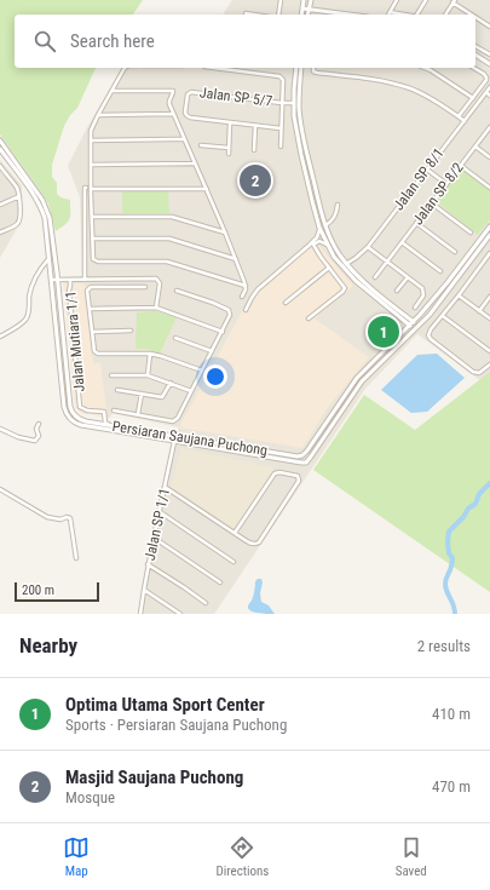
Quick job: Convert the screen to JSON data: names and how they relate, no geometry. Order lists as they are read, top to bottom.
{
  "streets": {
    "street": [
      "Jalan SP 5/7",
      "Jalan SP 8/1",
      "Jalan SP 8/2",
      "Jalan Mutiara 1/1",
      "Persiaran Saujana Puchong",
      "Jalan SP 1/1"
    ]
  },
  "crossings": [
    ["Persiaran Saujana Puchong", "Jalan SP 1/1"]
  ],
  "scale_bar": "200 m",
  "page": {
    "search": "Search here",
    "pins": ["2", "1"],
    "scale": "200 m",
    "heading": ["Nearby", "2 results"],
    "list": [
      {
        "mark": "1",
        "name": "Optima Utama Sport Center",
        "note": "Sports · Persiaran Saujana Puchong",
        "value": "410 m"
      },
      {
        "mark": "2",
        "name": "Masjid Saujana Puchong",
        "note": "Mosque",
        "value": "470 m"
      }
    ],
    "nav": ["Map", "Directions", "Saved"]
  }
}
